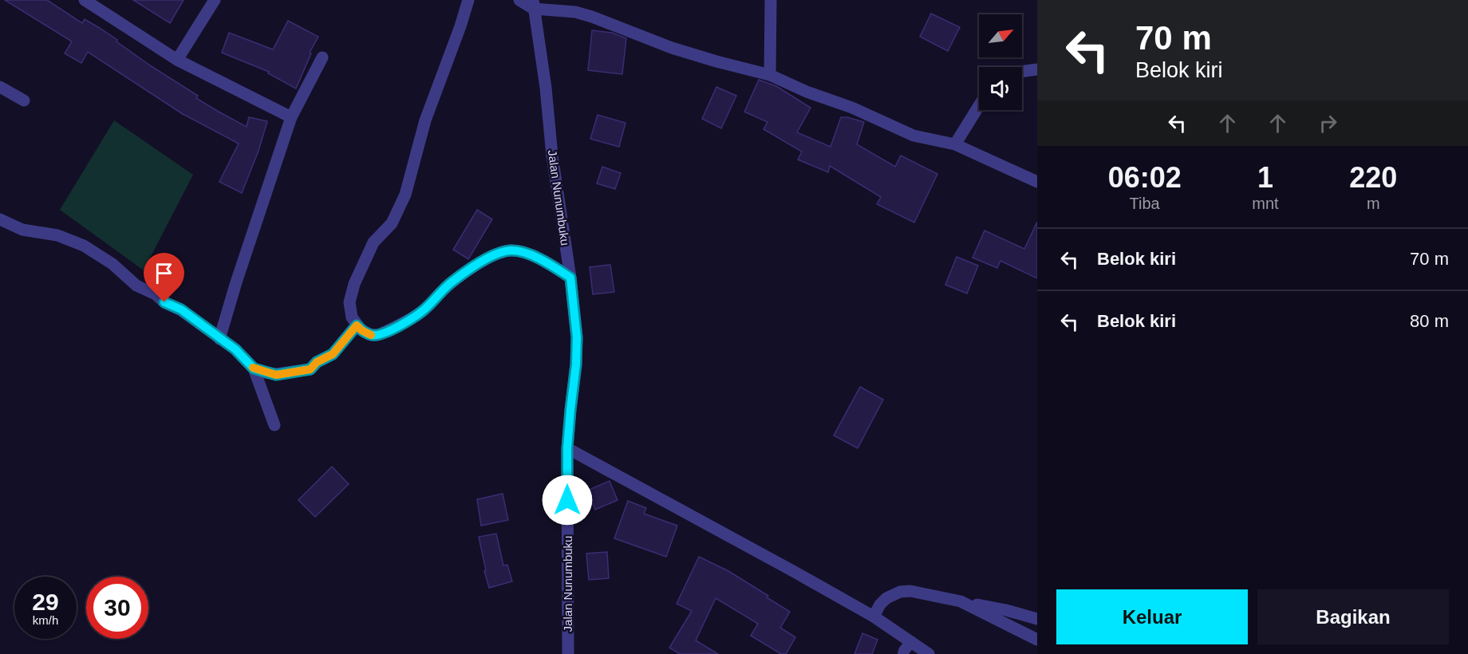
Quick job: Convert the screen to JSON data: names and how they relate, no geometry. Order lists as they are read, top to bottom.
{
  "streets": {
    "street": ["Jalan Nunumbuku"]
  },
  "north": "top right",
  "page": {
    "turn": ["70 m", "Belok kiri"],
    "eta": [
      "06:02",
      "Tiba",
      "1",
      "mnt",
      "220",
      "m"
    ],
    "list": [
      {
        "name": "Belok kiri",
        "value": "70 m"
      },
      {
        "name": "Belok kiri",
        "value": "80 m"
      }
    ],
    "speed": "29 km/h",
    "limit": "30",
    "buttons": ["Keluar", "Bagikan"]
  }
}
